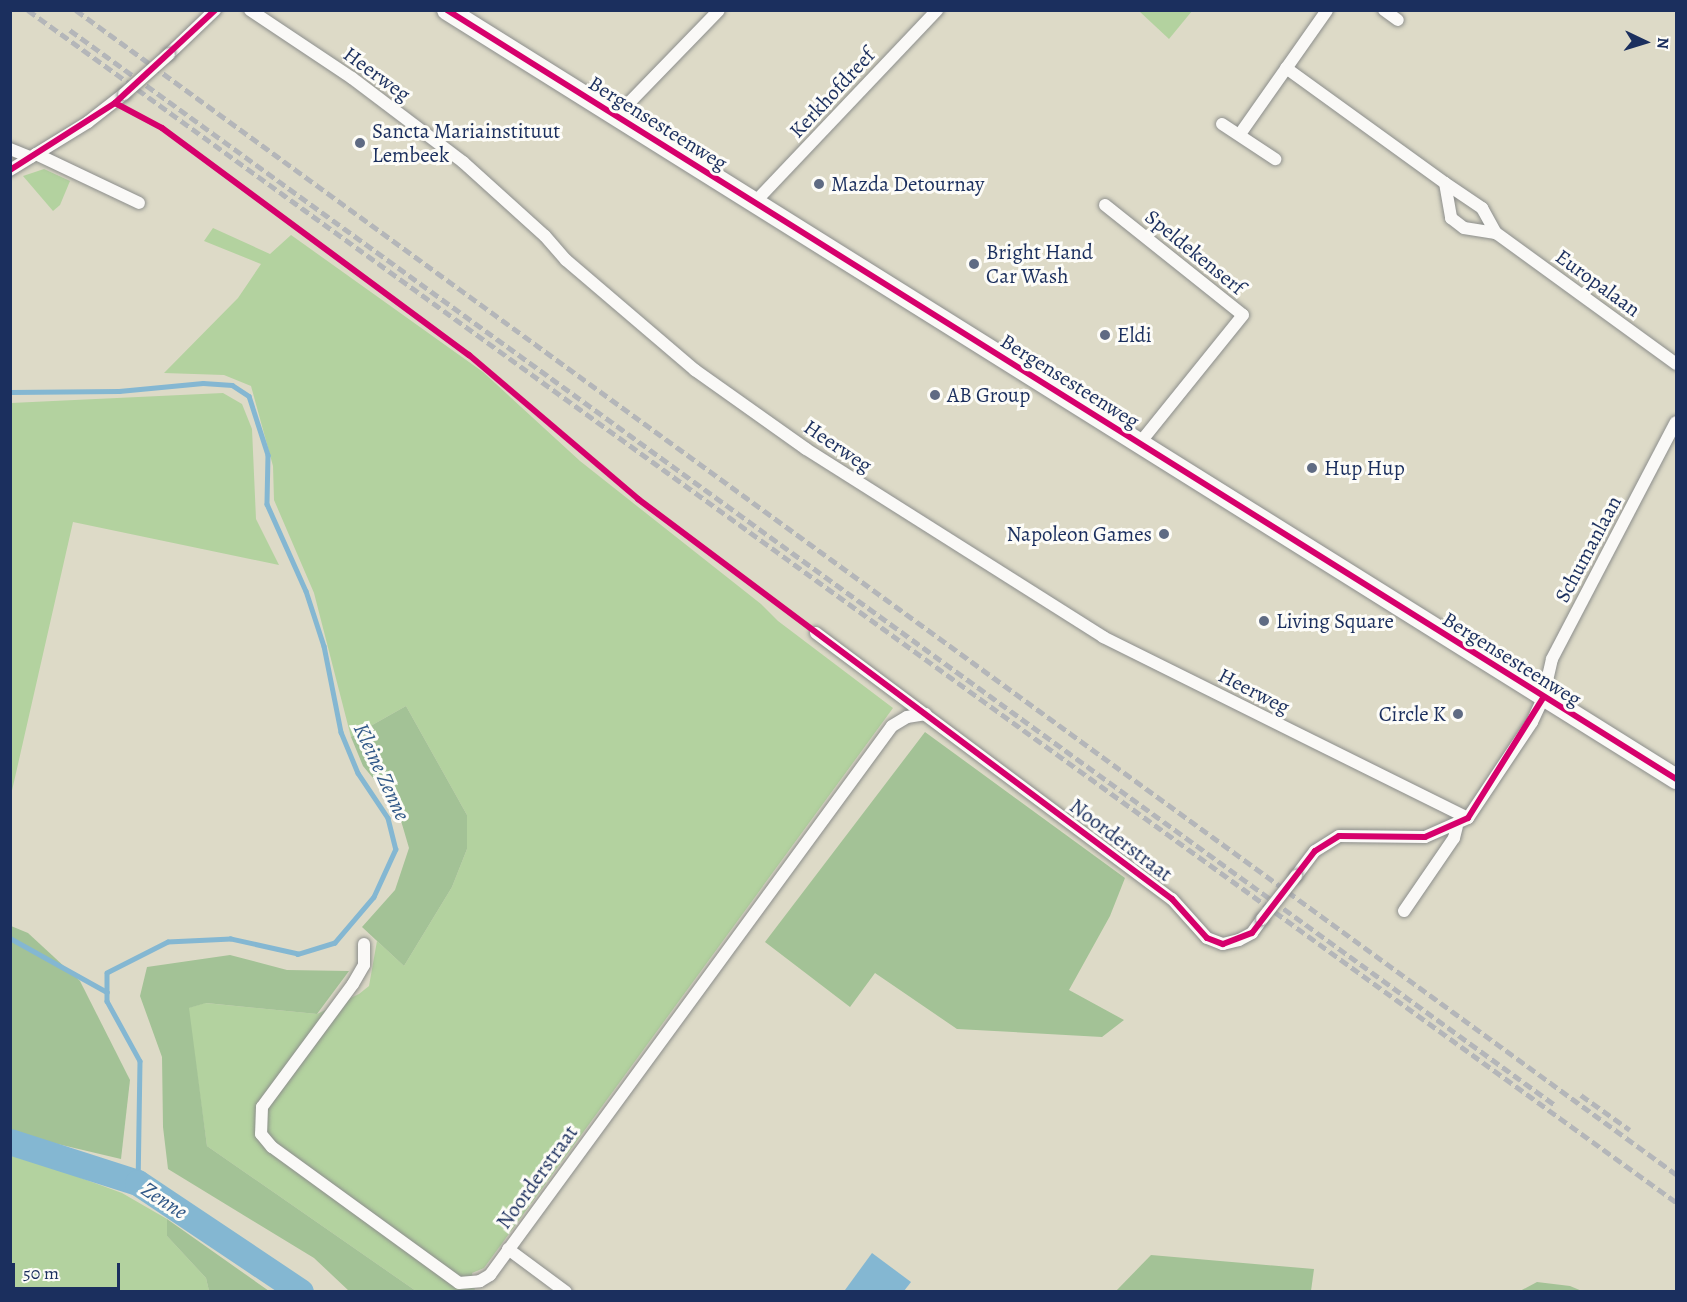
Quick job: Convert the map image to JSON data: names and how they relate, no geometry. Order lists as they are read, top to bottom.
{
  "streets": {
    "main road": ["Bergensesteenweg"],
    "street": [
      "Heerweg",
      "Kerkhofdreef",
      "Speldekenserf",
      "Europalaan",
      "Schumanlaan",
      "Noorderstraat"
    ]
  },
  "crossings": [
    ["Heerweg", "Noorderstraat"],
    ["Kerkhofdreef", "Bergensesteenweg"],
    ["Bergensesteenweg", "Speldekenserf"],
    ["Bergensesteenweg", "Schumanlaan"],
    ["Bergensesteenweg", "Noorderstraat"],
    ["Schumanlaan", "Noorderstraat"]
  ],
  "water": ["Kleine Zenne", "Zenne"],
  "places": [
    "Sancta Mariainstituut Lembeek",
    "Mazda Detournay",
    "Bright Hand Car Wash",
    "Eldi",
    "AB Group",
    "Hup Hup",
    "Napoleon Games",
    "Living Square",
    "Circle K"
  ],
  "scale_bar": "50 m",
  "north": "right"
}
